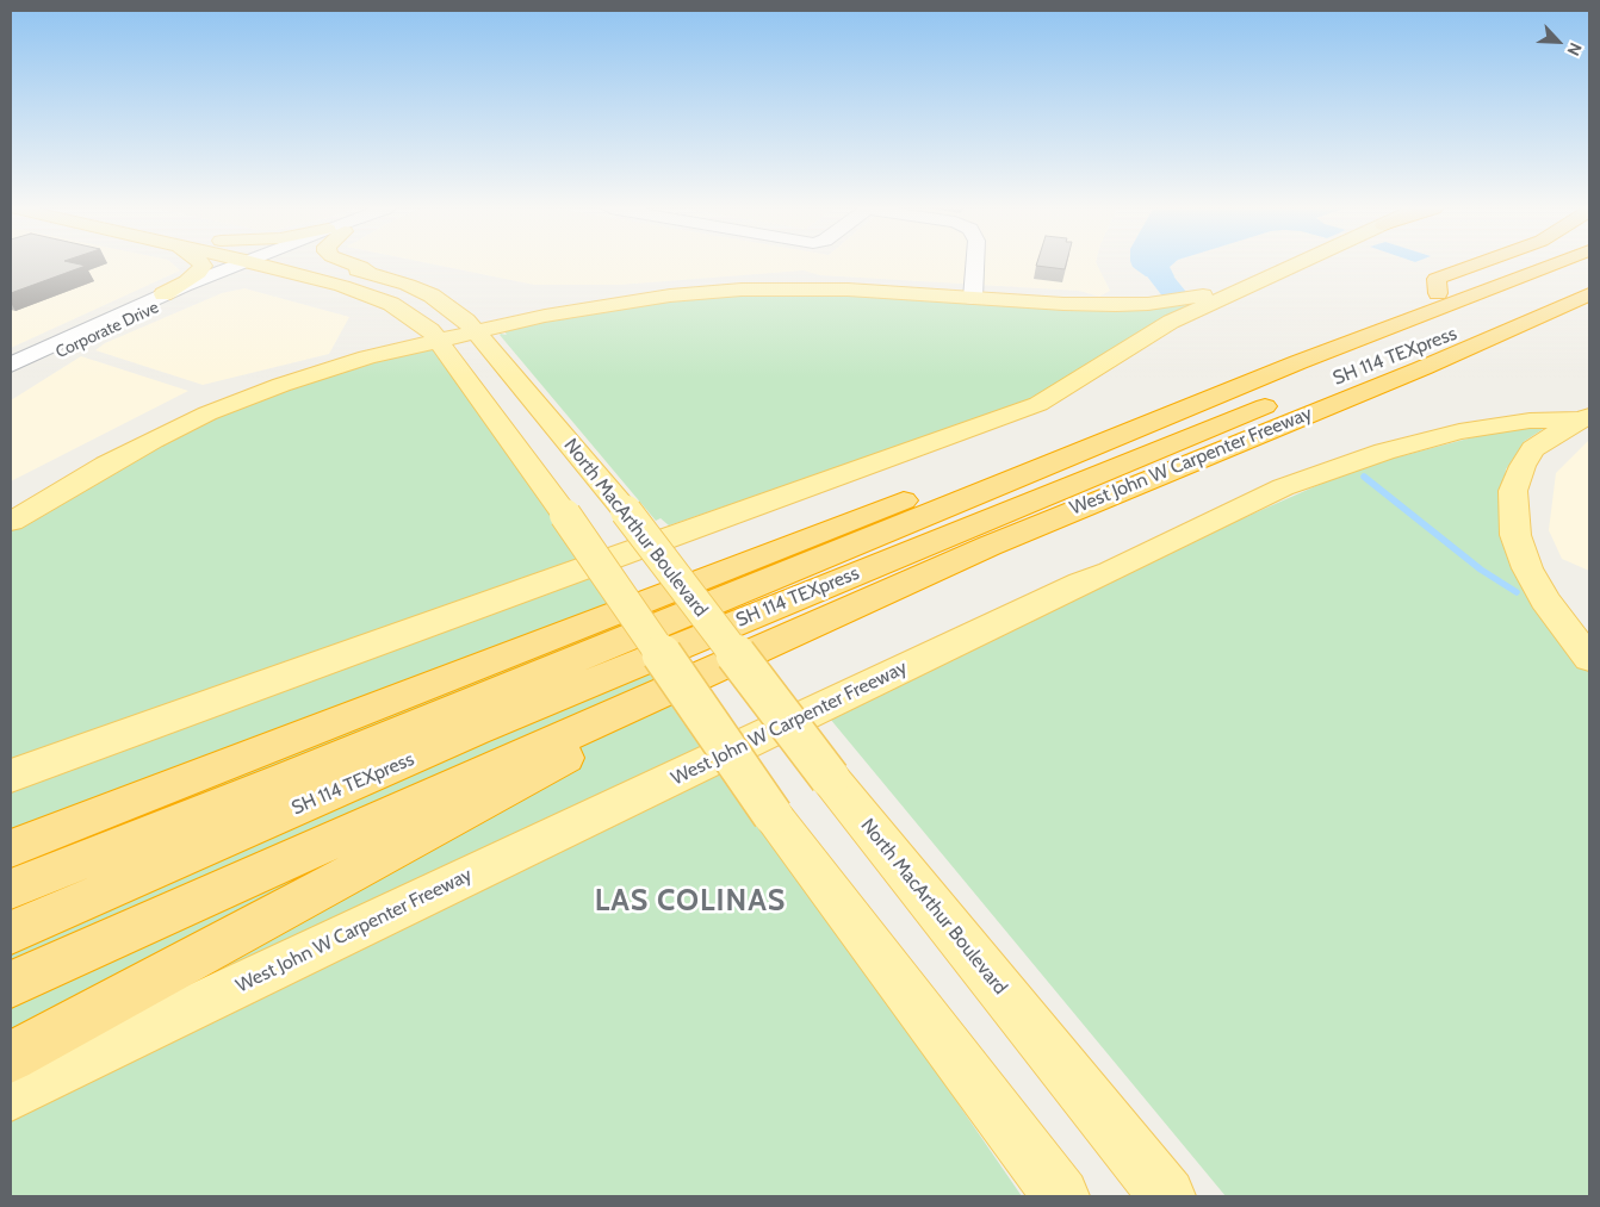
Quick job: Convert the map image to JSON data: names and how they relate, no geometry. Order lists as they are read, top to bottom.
{
  "streets": {
    "highway": ["SH 114 TEXpress", "West John W Carpenter Freeway"],
    "main road": ["North MacArthur Boulevard"],
    "street": ["Corporate Drive"]
  },
  "districts": ["LAS COLINAS"],
  "north": "bottom right"
}
